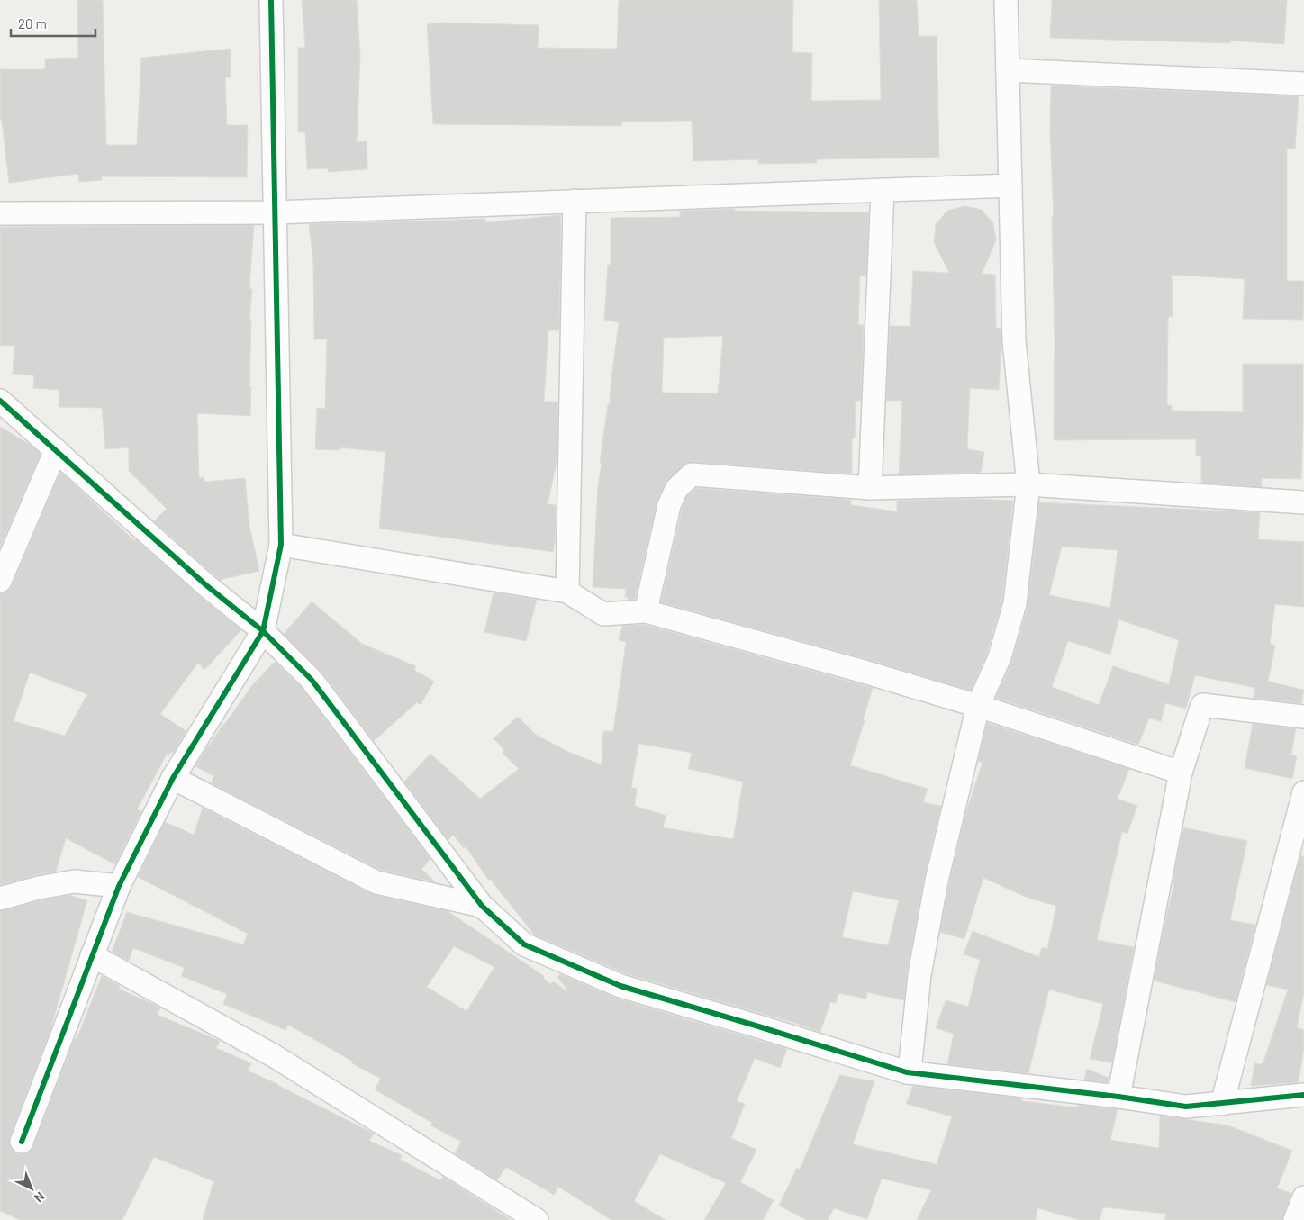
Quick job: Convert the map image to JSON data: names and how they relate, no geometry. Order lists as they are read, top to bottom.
{
  "scale_bar": "20 m",
  "north": "bottom right"
}
